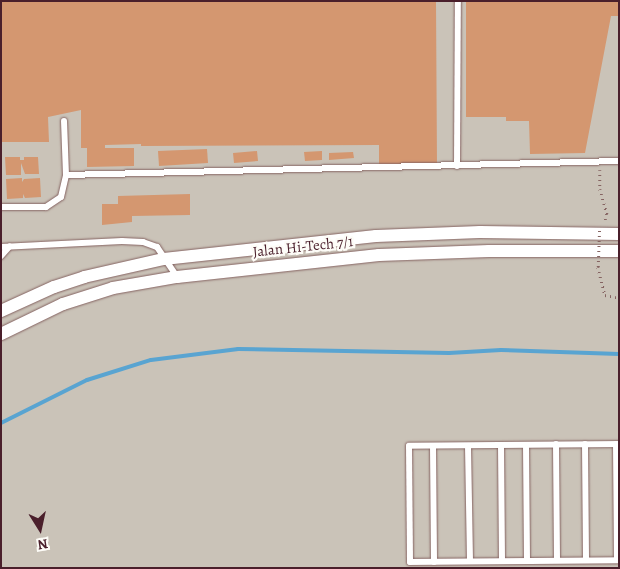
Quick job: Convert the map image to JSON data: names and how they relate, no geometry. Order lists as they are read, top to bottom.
{
  "streets": {
    "street": ["Jalan Hi-Tech 7/1"]
  },
  "north": "bottom"
}
